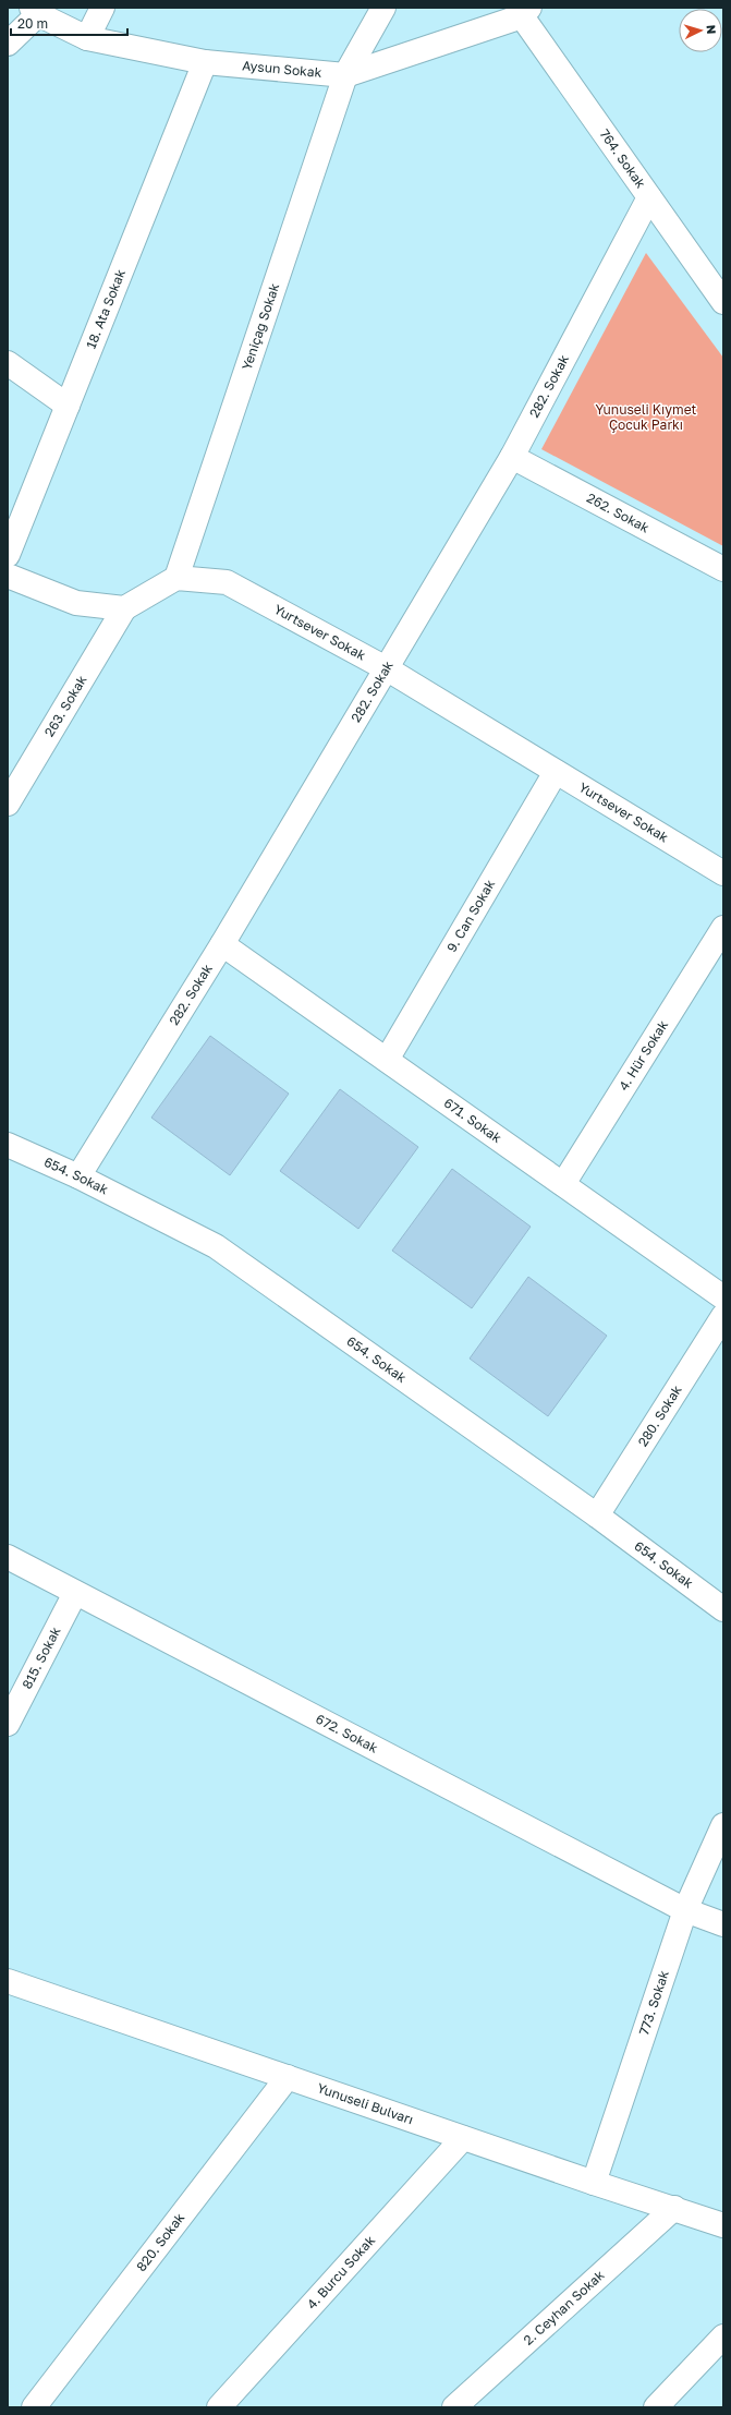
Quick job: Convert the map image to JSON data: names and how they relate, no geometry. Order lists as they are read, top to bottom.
{
  "streets": {
    "street": [
      "Aysun Sokak",
      "764. Sokak",
      "18. Ata Sokak",
      "Yeniçağ Sokak",
      "282. Sokak",
      "262. Sokak",
      "Yurtsever Sokak",
      "263. Sokak",
      "9. Can Sokak",
      "4. Hür Sokak",
      "671. Sokak",
      "654. Sokak",
      "280. Sokak",
      "815. Sokak",
      "672. Sokak",
      "773. Sokak",
      "Yunuseli Bulvarı",
      "820. Sokak",
      "4. Burcu Sokak",
      "2. Ceyhan Sokak"
    ]
  },
  "crossings": [
    ["Aysun Sokak", "764. Sokak"],
    ["Aysun Sokak", "18. Ata Sokak"],
    ["Aysun Sokak", "Yeniçağ Sokak"],
    ["764. Sokak", "282. Sokak"],
    ["Yeniçağ Sokak", "Yurtsever Sokak"],
    ["282. Sokak", "262. Sokak"],
    ["282. Sokak", "Yurtsever Sokak"],
    ["282. Sokak", "671. Sokak"],
    ["282. Sokak", "654. Sokak"],
    ["Yurtsever Sokak", "9. Can Sokak"],
    ["9. Can Sokak", "671. Sokak"],
    ["4. Hür Sokak", "671. Sokak"],
    ["654. Sokak", "280. Sokak"],
    ["815. Sokak", "672. Sokak"],
    ["672. Sokak", "773. Sokak"],
    ["773. Sokak", "Yunuseli Bulvarı"],
    ["Yunuseli Bulvarı", "820. Sokak"],
    ["Yunuseli Bulvarı", "4. Burcu Sokak"],
    ["Yunuseli Bulvarı", "2. Ceyhan Sokak"]
  ],
  "parks": ["Yunuseli Kıymet Çocuk Parkı"],
  "scale_bar": "20 m",
  "north": "right"
}
